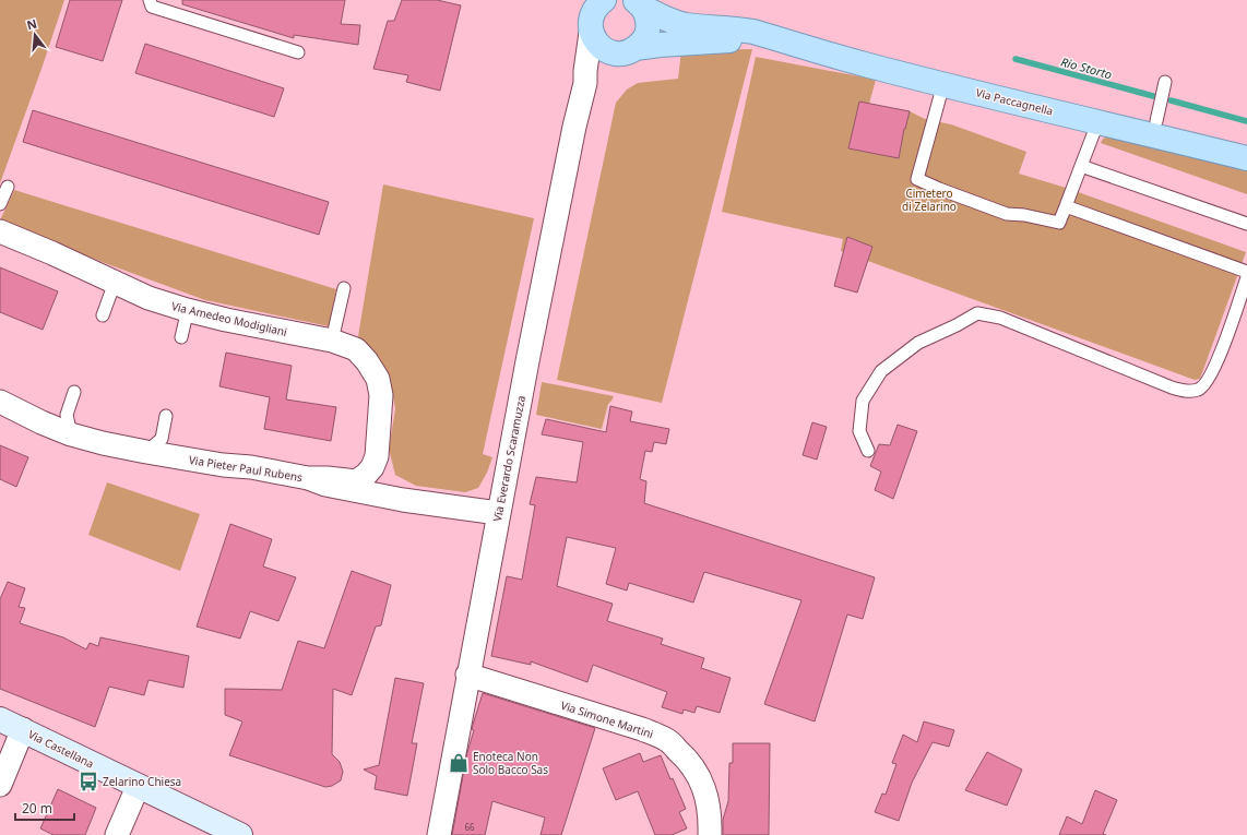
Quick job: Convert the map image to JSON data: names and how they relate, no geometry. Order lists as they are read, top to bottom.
{
  "streets": {
    "main road": ["Via Paccagnella"],
    "street": [
      "Via Amedeo Modigliani",
      "Via Everardo Scaramuzza",
      "Via Pieter Paul Rubens",
      "Via Simone Martini",
      "Via Castellana"
    ]
  },
  "crossings": [
    ["Via Paccagnella", "Via Everardo Scaramuzza"],
    ["Via Amedeo Modigliani", "Via Pieter Paul Rubens"],
    ["Via Everardo Scaramuzza", "Via Pieter Paul Rubens"],
    ["Via Everardo Scaramuzza", "Via Simone Martini"]
  ],
  "water": ["Rio Storto"],
  "parks": ["Cimetero di Zelarino"],
  "places": {
    "shop": ["Enoteca Non Solo Bacco Sas"],
    "bus stop": ["Zelarino Chiesa"]
  },
  "house_numbers": ["66"],
  "scale_bar": "20 m",
  "north": "top"
}
